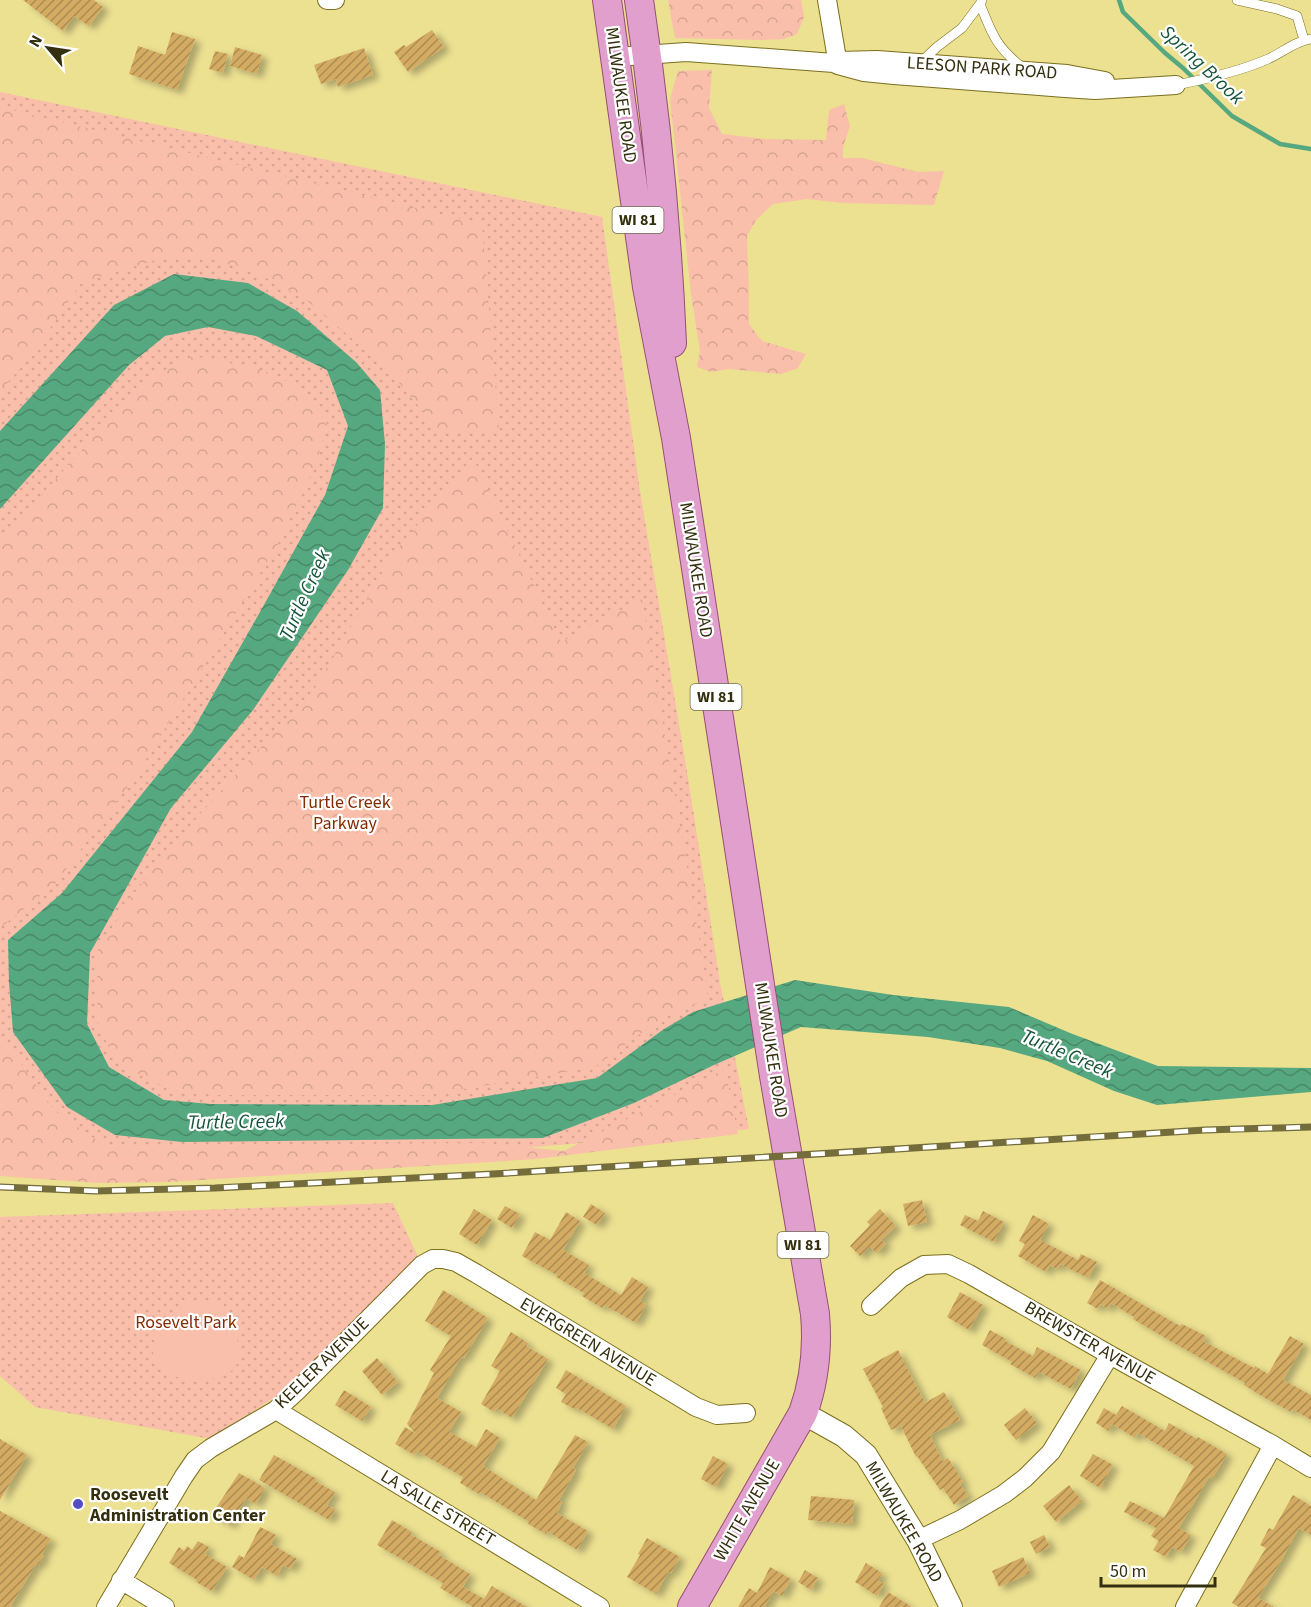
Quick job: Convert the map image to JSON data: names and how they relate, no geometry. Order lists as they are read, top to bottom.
{
  "streets": {
    "main road": ["MILWAUKEE ROAD", "WI 81", "WHITE AVENUE"],
    "street": [
      "LEESON PARK ROAD",
      "EVERGREEN AVENUE",
      "BREWSTER AVENUE",
      "KEELER AVENUE",
      "LA SALLE STREET"
    ]
  },
  "crossings": [
    ["LEESON PARK ROAD", "MILWAUKEE ROAD"],
    ["MILWAUKEE ROAD", "WHITE AVENUE"],
    ["EVERGREEN AVENUE", "KEELER AVENUE"],
    ["KEELER AVENUE", "LA SALLE STREET"]
  ],
  "water": ["Spring Brook", "Turtle Creek"],
  "parks": ["Turtle Creek Parkway", "Rosevelt Park"],
  "places": ["Roosevelt Administration Center"],
  "scale_bar": "50 m",
  "north": "top left"
}
